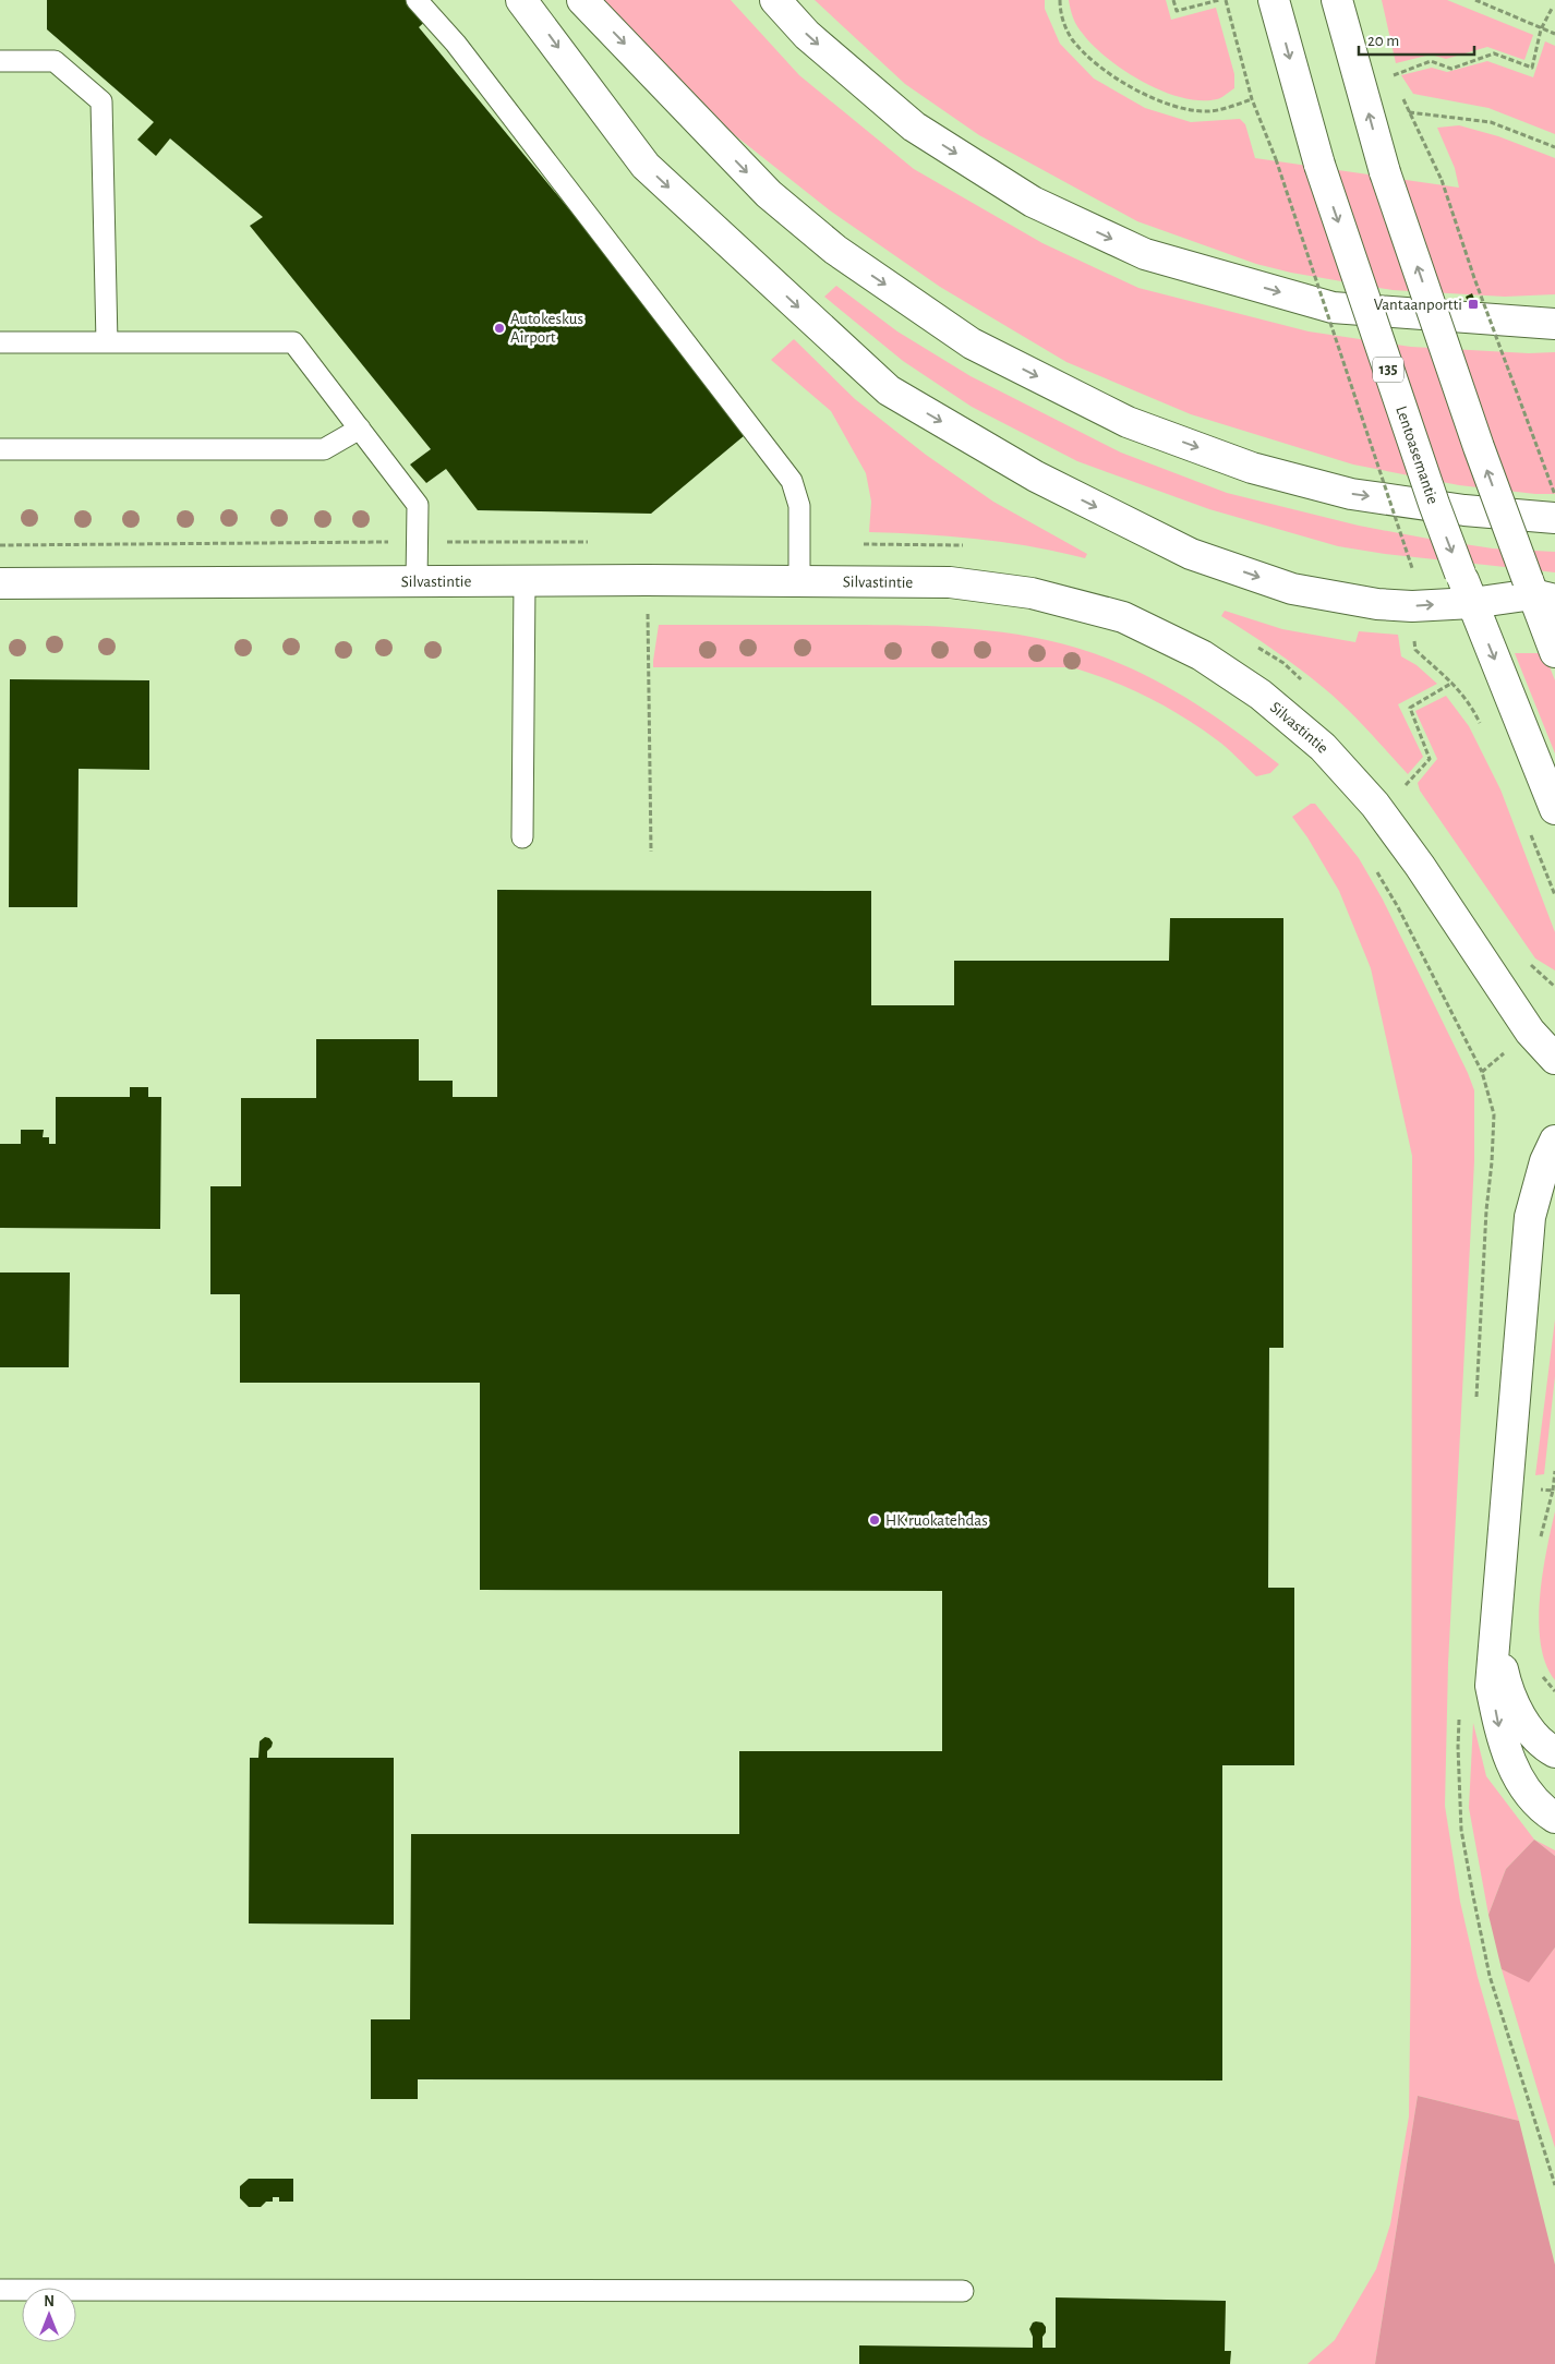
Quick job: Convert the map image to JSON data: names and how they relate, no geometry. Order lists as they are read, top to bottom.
{
  "streets": {
    "main road": ["135", "Lentoasemantie", "Silvastintie"]
  },
  "places": {
    "transit": ["Vantaanportti"],
    "other": ["Autokeskus Airport", "HK ruokatehdas"]
  },
  "scale_bar": "20 m",
  "north": "top"
}
